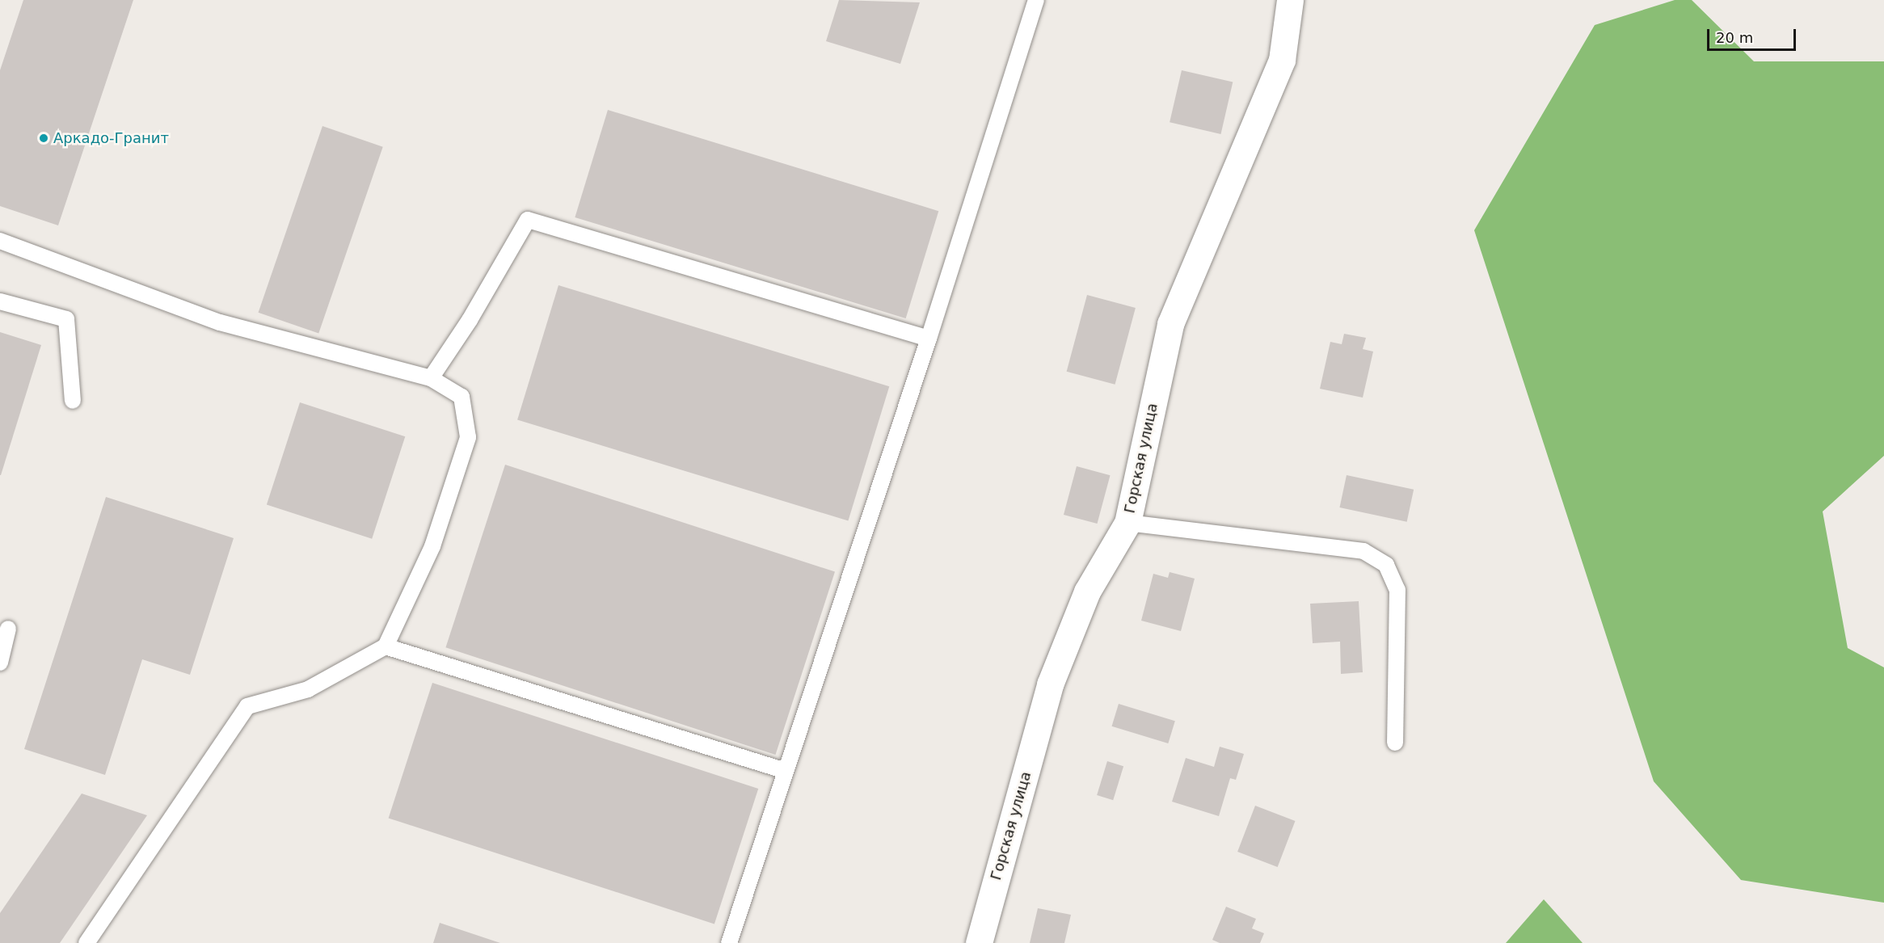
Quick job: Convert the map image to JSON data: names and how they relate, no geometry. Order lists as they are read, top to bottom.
{
  "streets": {
    "street": ["Горская улица"]
  },
  "places": ["Аркадо-Гранит"],
  "scale_bar": "20 m"
}
